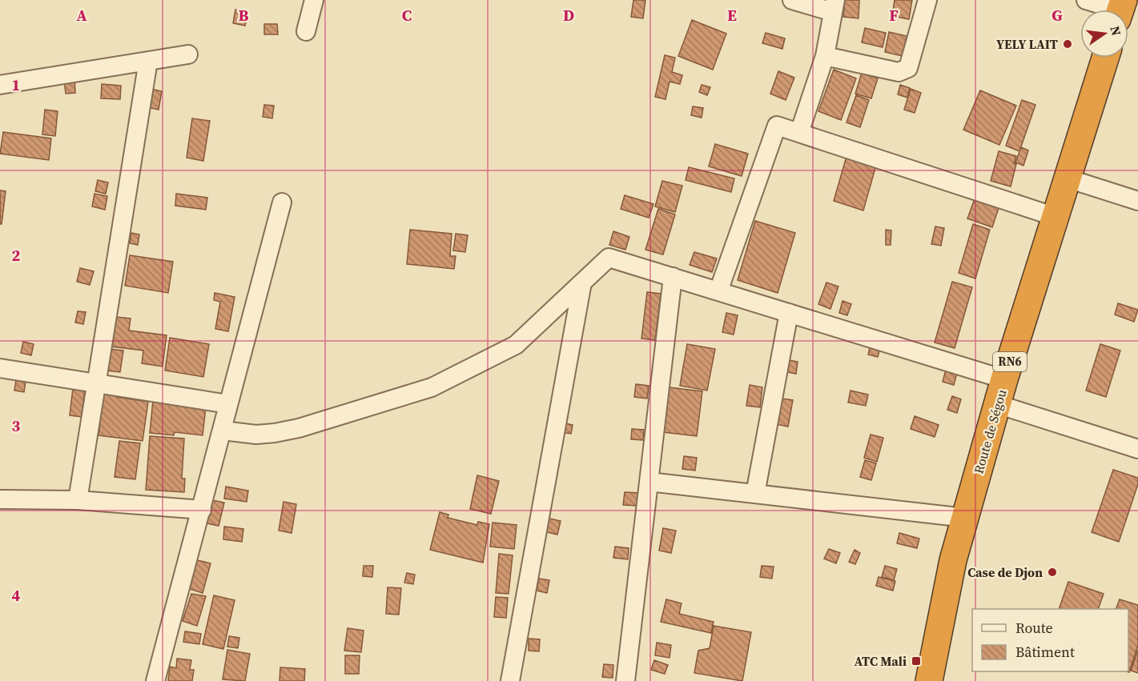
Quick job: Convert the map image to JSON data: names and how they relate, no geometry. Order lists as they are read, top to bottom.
{
  "streets": {
    "highway": ["RN6", "Route de Ségou"]
  },
  "places": {
    "other": ["YELY LAIT", "Case de Djon"],
    "transit": ["ATC Mali"]
  },
  "legend": ["Route", "Bâtiment"],
  "north": "right",
  "grid": {
    "columns": [
      "A",
      "B",
      "C",
      "D",
      "E",
      "F",
      "G"
    ],
    "rows": [
      "1",
      "2",
      "3",
      "4"
    ]
  }
}
